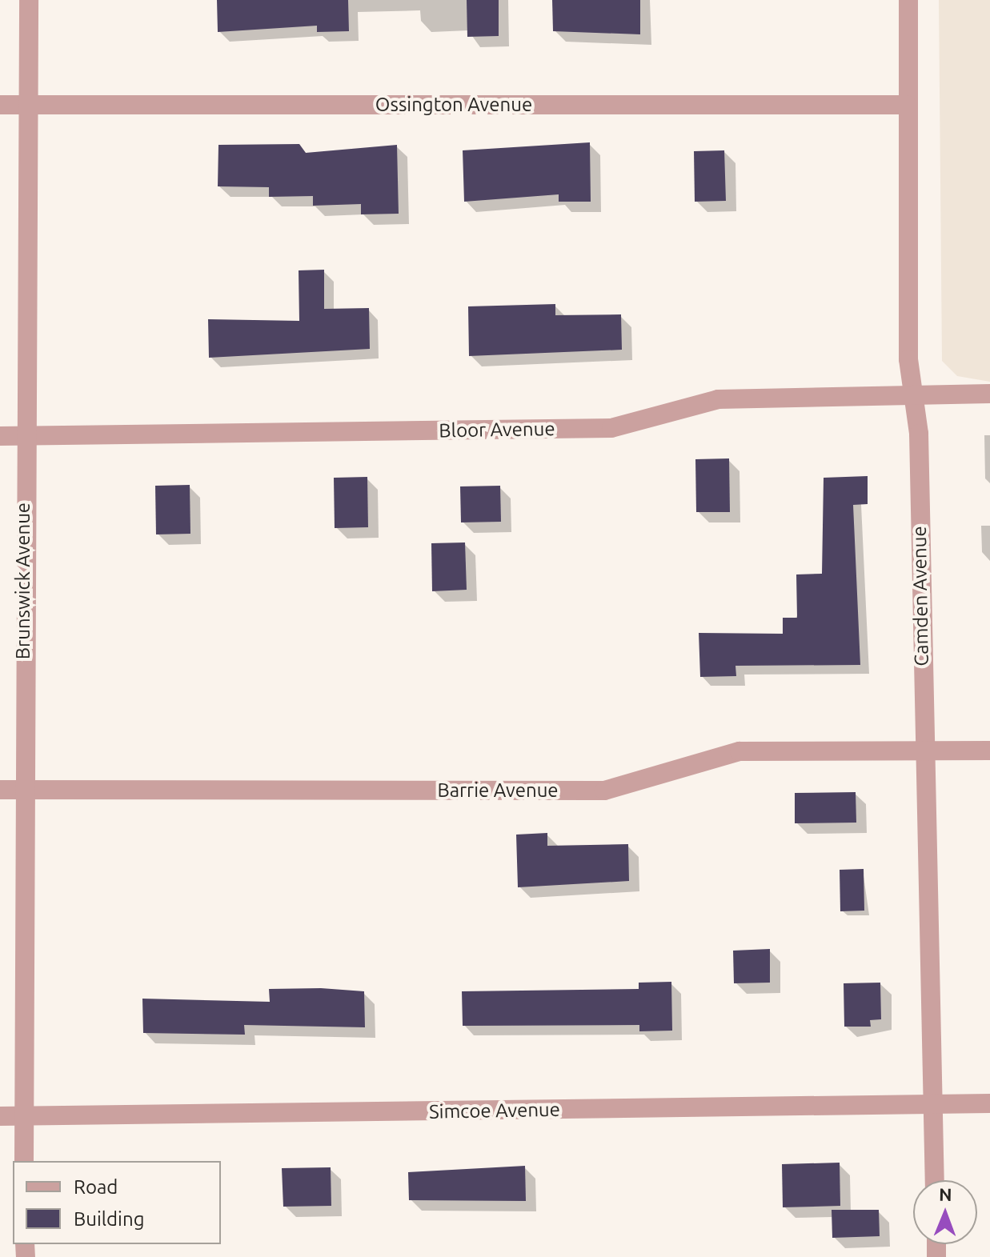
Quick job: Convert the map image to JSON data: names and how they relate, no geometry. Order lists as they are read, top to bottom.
{
  "streets": {
    "street": [
      "Ossington Avenue",
      "Bloor Avenue",
      "Brunswick Avenue",
      "Camden Avenue",
      "Barrie Avenue",
      "Simcoe Avenue"
    ]
  },
  "crossings": [
    ["Ossington Avenue", "Brunswick Avenue"],
    ["Ossington Avenue", "Camden Avenue"],
    ["Bloor Avenue", "Brunswick Avenue"],
    ["Bloor Avenue", "Camden Avenue"],
    ["Brunswick Avenue", "Barrie Avenue"],
    ["Brunswick Avenue", "Simcoe Avenue"],
    ["Camden Avenue", "Barrie Avenue"],
    ["Camden Avenue", "Simcoe Avenue"]
  ],
  "legend": ["Road", "Building"],
  "north": "top"
}
